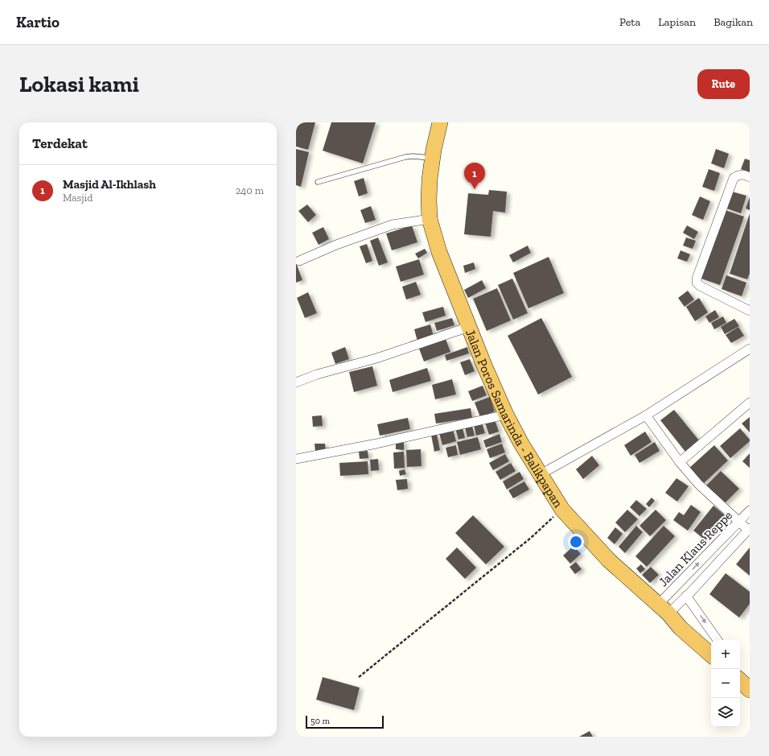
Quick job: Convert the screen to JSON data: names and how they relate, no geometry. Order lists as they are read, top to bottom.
{
  "streets": {
    "highway": ["Jalan Poros Samarinda - Balikpapan"],
    "street": ["Jalan Klaus Reppe"]
  },
  "crossings": [
    ["Jalan Poros Samarinda - Balikpapan", "Jalan Klaus Reppe"]
  ],
  "scale_bar": "50 m",
  "page": {
    "header": "Kartio",
    "nav": ["Peta", "Lapisan", "Bagikan"],
    "buttons": "Rute",
    "title": "Lokasi kami",
    "heading": "Terdekat",
    "pins": "1",
    "list": [
      {
        "mark": "1",
        "name": "Masjid Al-Ikhlash",
        "note": "Masjid",
        "value": "240 m"
      }
    ],
    "map_buttons": ["+", "−"],
    "scale": "50 m"
  }
}
